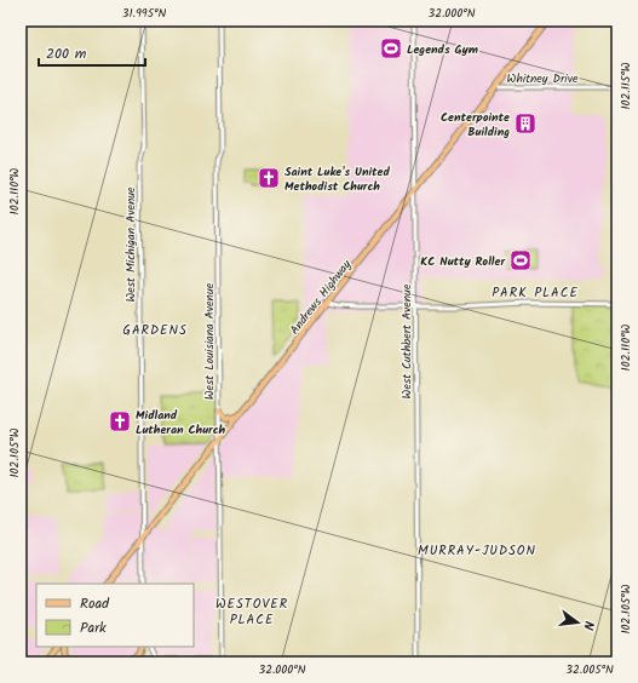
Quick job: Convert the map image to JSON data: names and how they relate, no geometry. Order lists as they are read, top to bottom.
{
  "streets": {
    "main road": ["Andrews Highway"],
    "street": [
      "Whitney Drive",
      "West Michigan Avenue",
      "West Louisiana Avenue",
      "West Cuthbert Avenue"
    ]
  },
  "crossings": [
    ["Whitney Drive", "Andrews Highway"],
    ["West Michigan Avenue", "Andrews Highway"],
    ["Andrews Highway", "West Louisiana Avenue"],
    ["Andrews Highway", "West Cuthbert Avenue"]
  ],
  "districts": [
    "PARK PLACE",
    "GARDENS",
    "MURRAY-JUDSON",
    "WESTOVER PLACE"
  ],
  "places": {
    "sports": ["Legends Gym", "KC Nutty Roller"],
    "building": ["Centerpointe Building"],
    "church": ["Saint Luke's United Methodist Church", "Midland Lutheran Church"]
  },
  "legend": ["Road", "Park"],
  "scale_bar": "200 m",
  "north": "right",
  "coordinates": [
    "31.995°N",
    "32.000°N",
    "102.115°W",
    "102.110°W",
    "102.105°W",
    "32.005°N"
  ]
}
